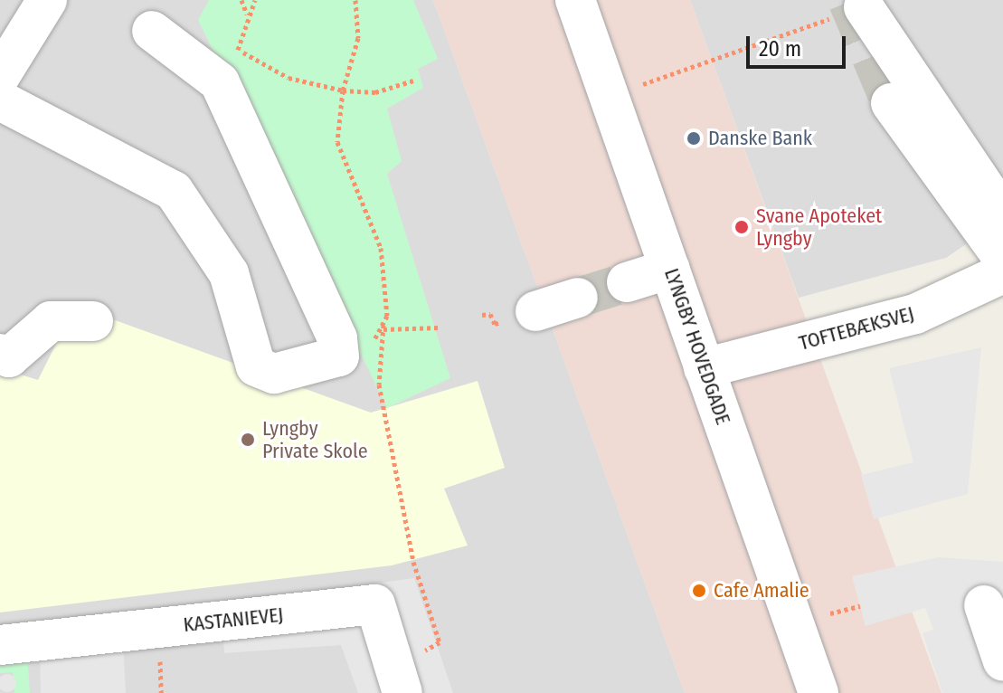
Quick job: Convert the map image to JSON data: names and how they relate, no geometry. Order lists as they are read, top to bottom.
{
  "streets": {
    "street": ["TOFTEBÆKSVEJ", "LYNGBY HOVEDGADE", "KASTANIEVEJ"]
  },
  "crossings": [
    ["TOFTEBÆKSVEJ", "LYNGBY HOVEDGADE"]
  ],
  "places": [
    "Danske Bank",
    "Svane Apoteket Lyngby",
    "Lyngby Private Skole",
    "Cafe Amalie"
  ],
  "scale_bar": "20 m"
}
